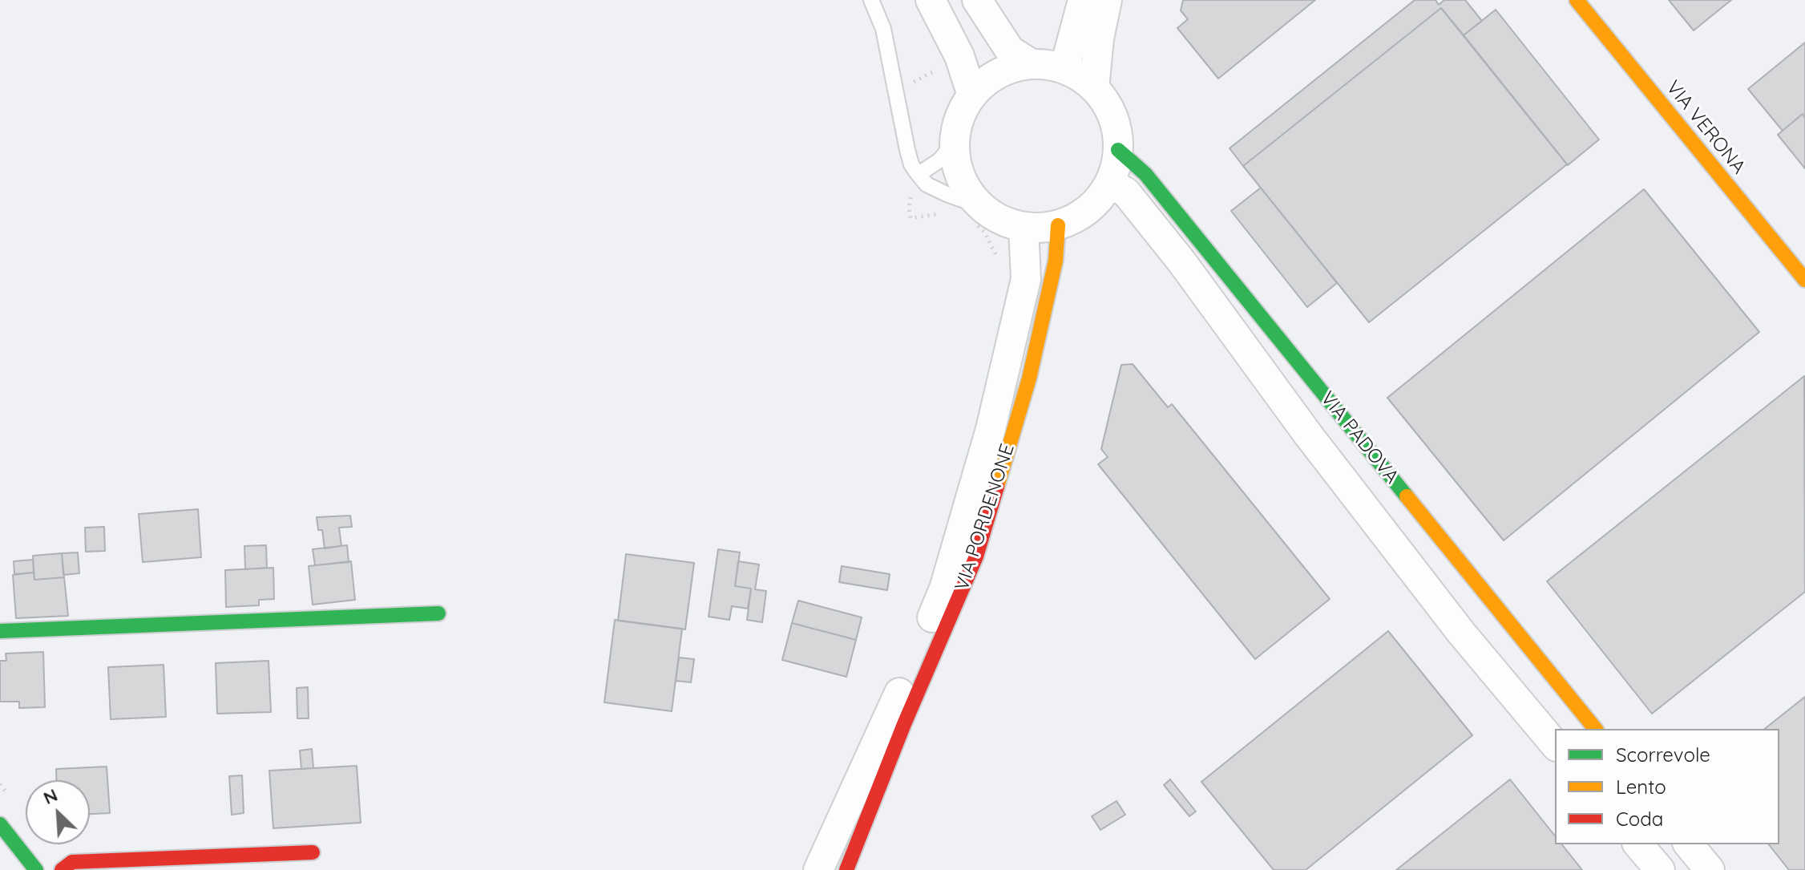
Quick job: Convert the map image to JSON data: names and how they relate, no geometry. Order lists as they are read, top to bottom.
{
  "streets": {
    "street": ["VIA VERONA", "VIA PADOVA", "VIA PORDENONE"]
  },
  "crossings": [
    ["VIA PADOVA", "VIA PORDENONE"]
  ],
  "legend": ["Scorrevole", "Lento", "Coda"],
  "north": "top left"
}
